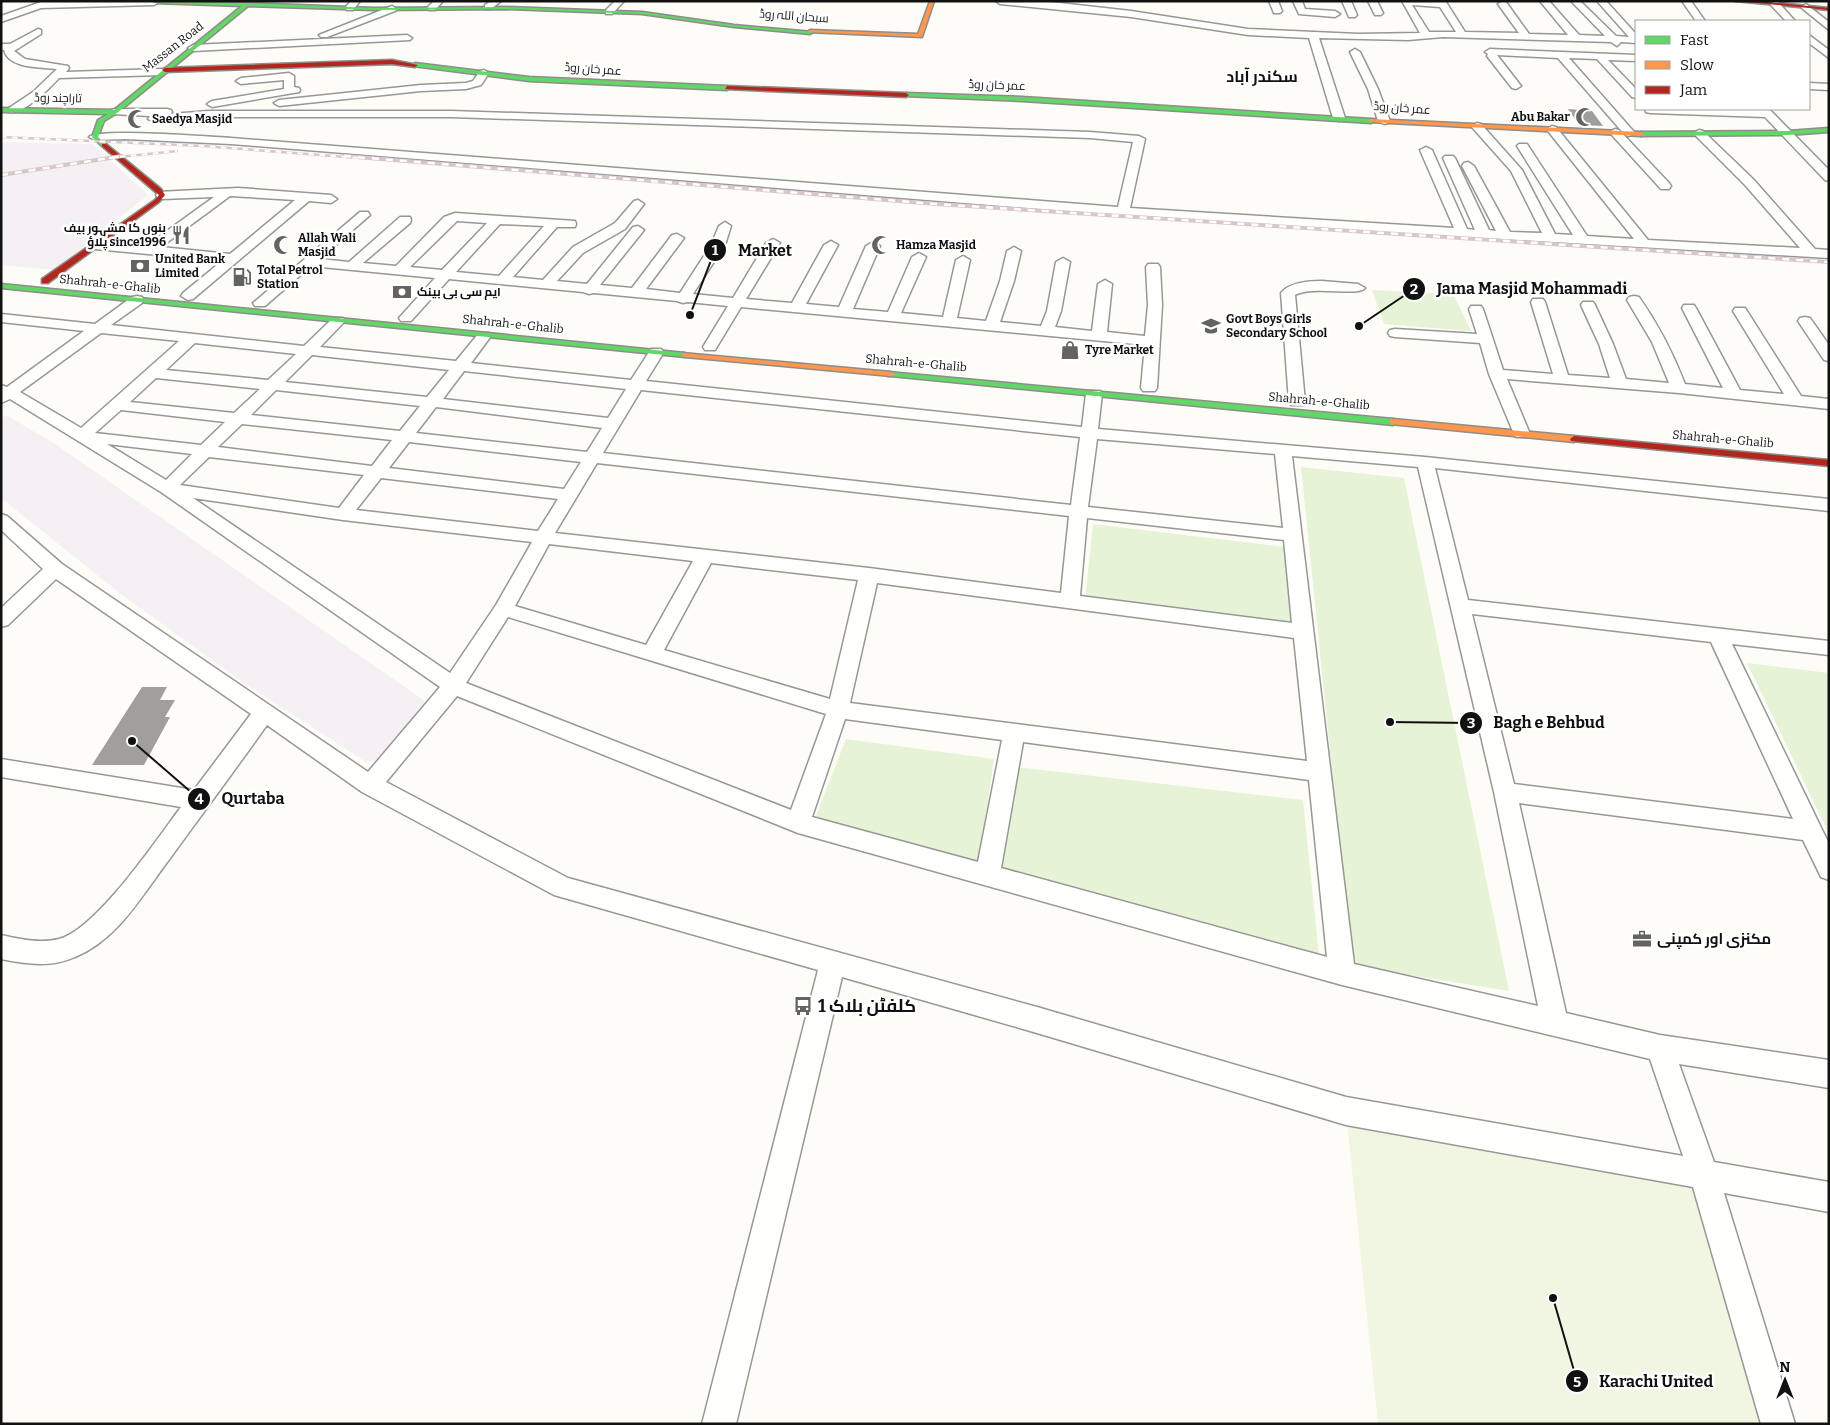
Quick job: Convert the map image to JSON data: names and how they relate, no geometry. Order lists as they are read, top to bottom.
{
  "streets": {
    "street": [
      "سبحان اللہ روڈ",
      "Massan Road",
      "عمر خان روڈ",
      "تاراچند روڈ",
      "Shahrah-e-Ghalib"
    ]
  },
  "crossings": [
    ["سبحان اللہ روڈ", "Massan Road"],
    ["Massan Road", "عمر خان روڈ"],
    ["Massan Road", "تاراچند روڈ"]
  ],
  "districts": ["سکندر آباد"],
  "places": {
    "mosque": [
      "Abu Bakar",
      "Saedya Masjid",
      "Allah Wali Masjid",
      "Hamza Masjid"
    ],
    "restaurant": ["بنوں کا مشہور بیف پلاؤ since1996"],
    "bank": ["United Bank Limited", "ایم سی بی بینک"],
    "fuel station": ["Total Petrol Station"],
    "other": [
      "Market",
      "Jama Masjid Mohammadi",
      "Bagh e Behbud",
      "Qurtaba",
      "Karachi United"
    ],
    "school or university": ["Govt Boys Girls Secondary School"],
    "shop": ["Tyre Market"],
    "office": ["مکنزی اور کمپنی"],
    "bus stop": ["کلفٹن بلاک 1"]
  },
  "legend": ["Fast", "Slow", "Jam"],
  "north": "top"
}
